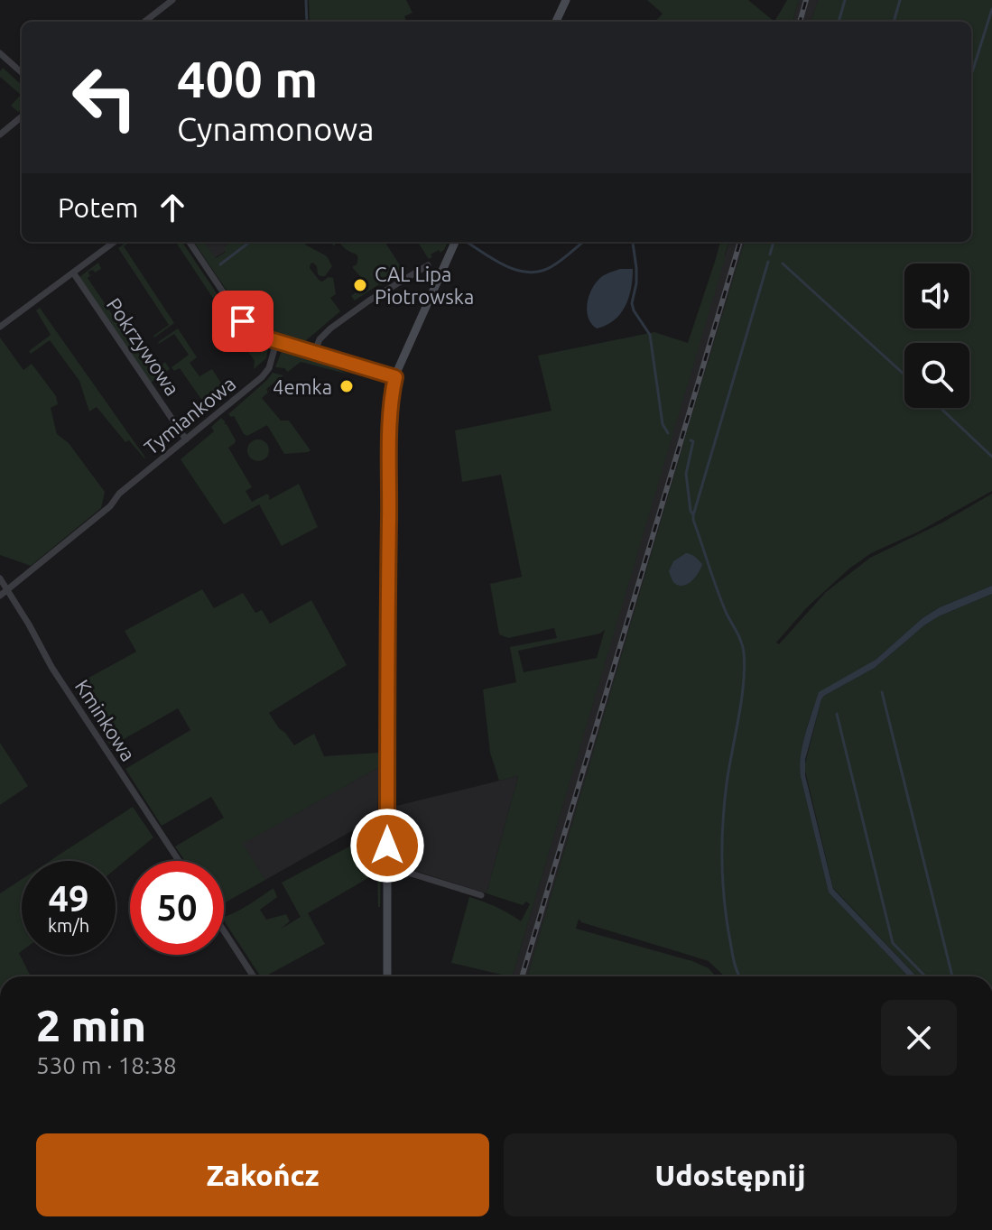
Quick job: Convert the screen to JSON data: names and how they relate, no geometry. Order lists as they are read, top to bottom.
{
  "streets": {
    "street": ["Pokrzywowa", "Tymiankowa", "Kminkowa"]
  },
  "crossings": [
    ["Pokrzywowa", "Tymiankowa"],
    ["Tymiankowa", "Kminkowa"]
  ],
  "places": ["CAL Lipa Piotrowska", "4emka"],
  "page": {
    "turn": ["400 m", "Cynamonowa"],
    "then": "Potem",
    "speed": "49 km/h",
    "limit": "50",
    "heading": ["2 min", "530 m · 18:38"],
    "buttons": ["Zakończ", "Udostępnij"]
  }
}
